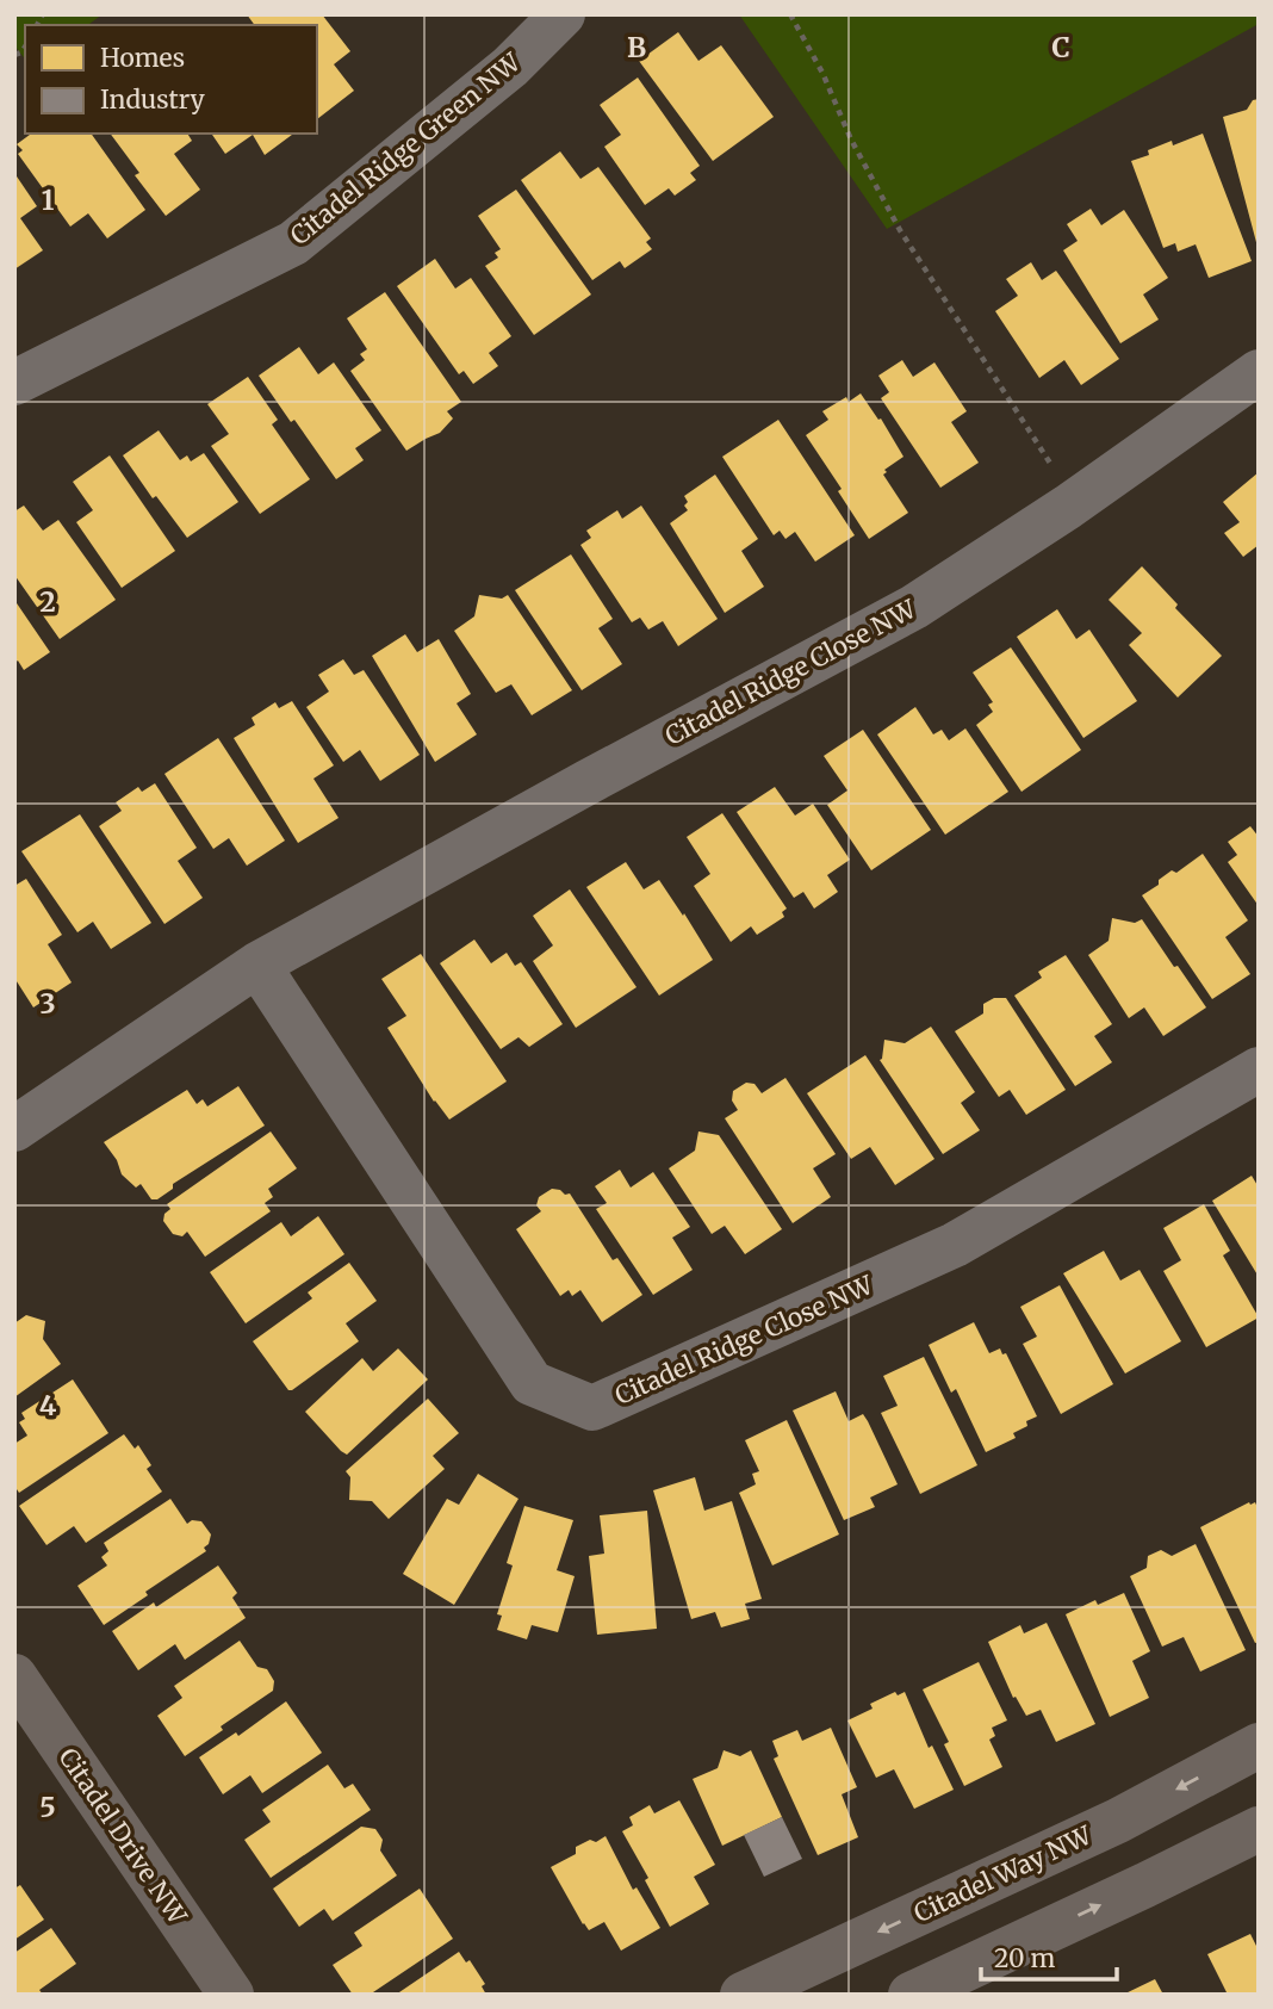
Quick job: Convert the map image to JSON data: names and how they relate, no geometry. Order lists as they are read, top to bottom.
{
  "streets": {
    "street": [
      "Citadel Ridge Green NW",
      "Citadel Ridge Close NW",
      "Citadel Drive NW",
      "Citadel Way NW"
    ]
  },
  "legend": ["Homes", "Industry"],
  "scale_bar": "20 m",
  "grid": {
    "columns": ["B", "C"],
    "rows": [
      "1",
      "2",
      "3",
      "4",
      "5"
    ]
  }
}
